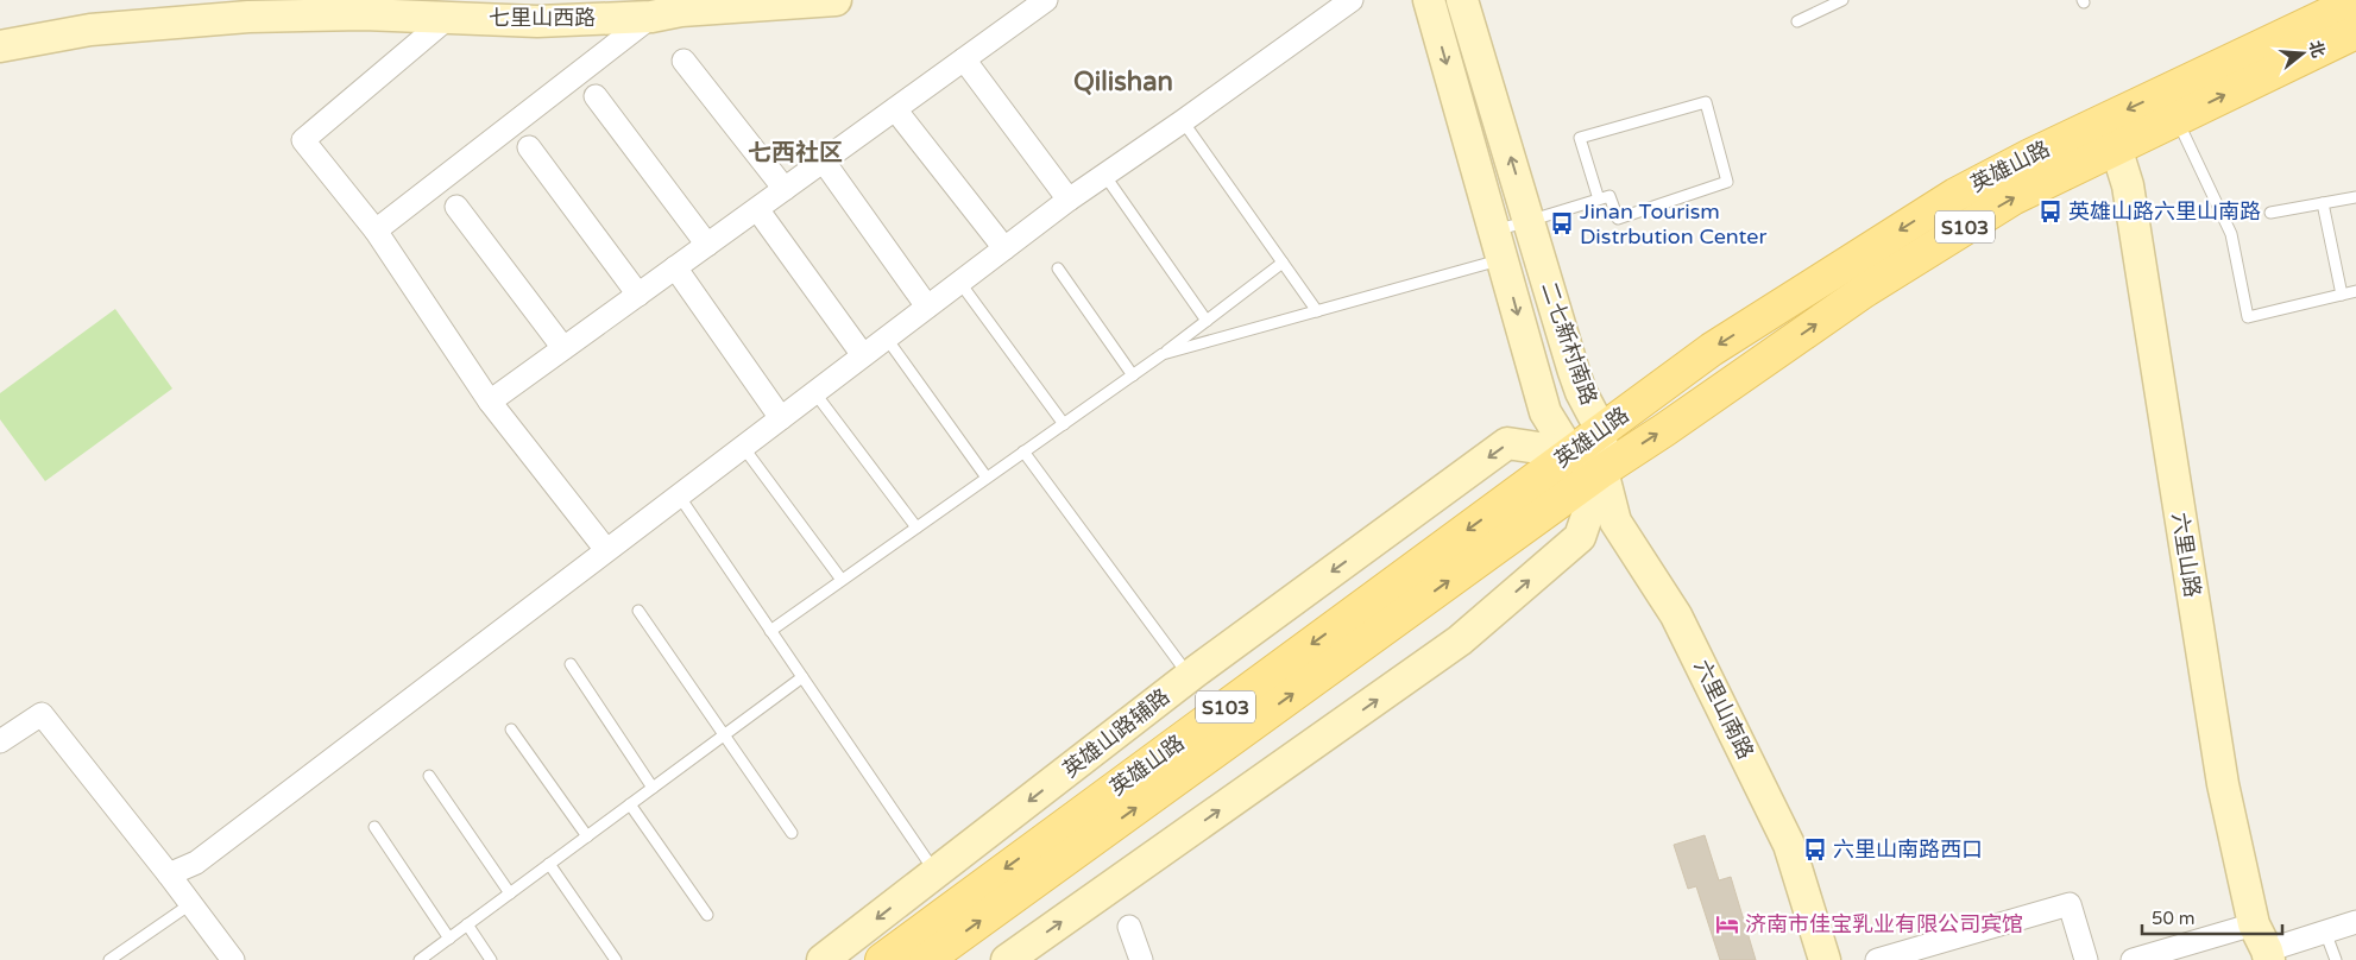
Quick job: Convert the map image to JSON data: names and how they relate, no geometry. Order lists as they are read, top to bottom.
{
  "streets": {
    "main road": ["英雄山路", "S103"],
    "street": [
      "七里山西路",
      "二七新村南路",
      "六里山路",
      "六里山南路",
      "英雄山路辅路"
    ]
  },
  "crossings": [
    ["英雄山路", "二七新村南路"],
    ["英雄山路", "六里山路"],
    ["英雄山路", "六里山南路"],
    ["英雄山路", "英雄山路辅路"],
    ["二七新村南路", "六里山南路"],
    ["二七新村南路", "英雄山路辅路"]
  ],
  "districts": ["Qilishan", "七西社区"],
  "places": {
    "bus stop": ["英雄山路六里山南路", "Jinan Tourism Distrbution Center", "六里山南路西口"],
    "hotel": ["济南市佳宝乳业有限公司宾馆"]
  },
  "scale_bar": "50 m",
  "north": "right"
}
